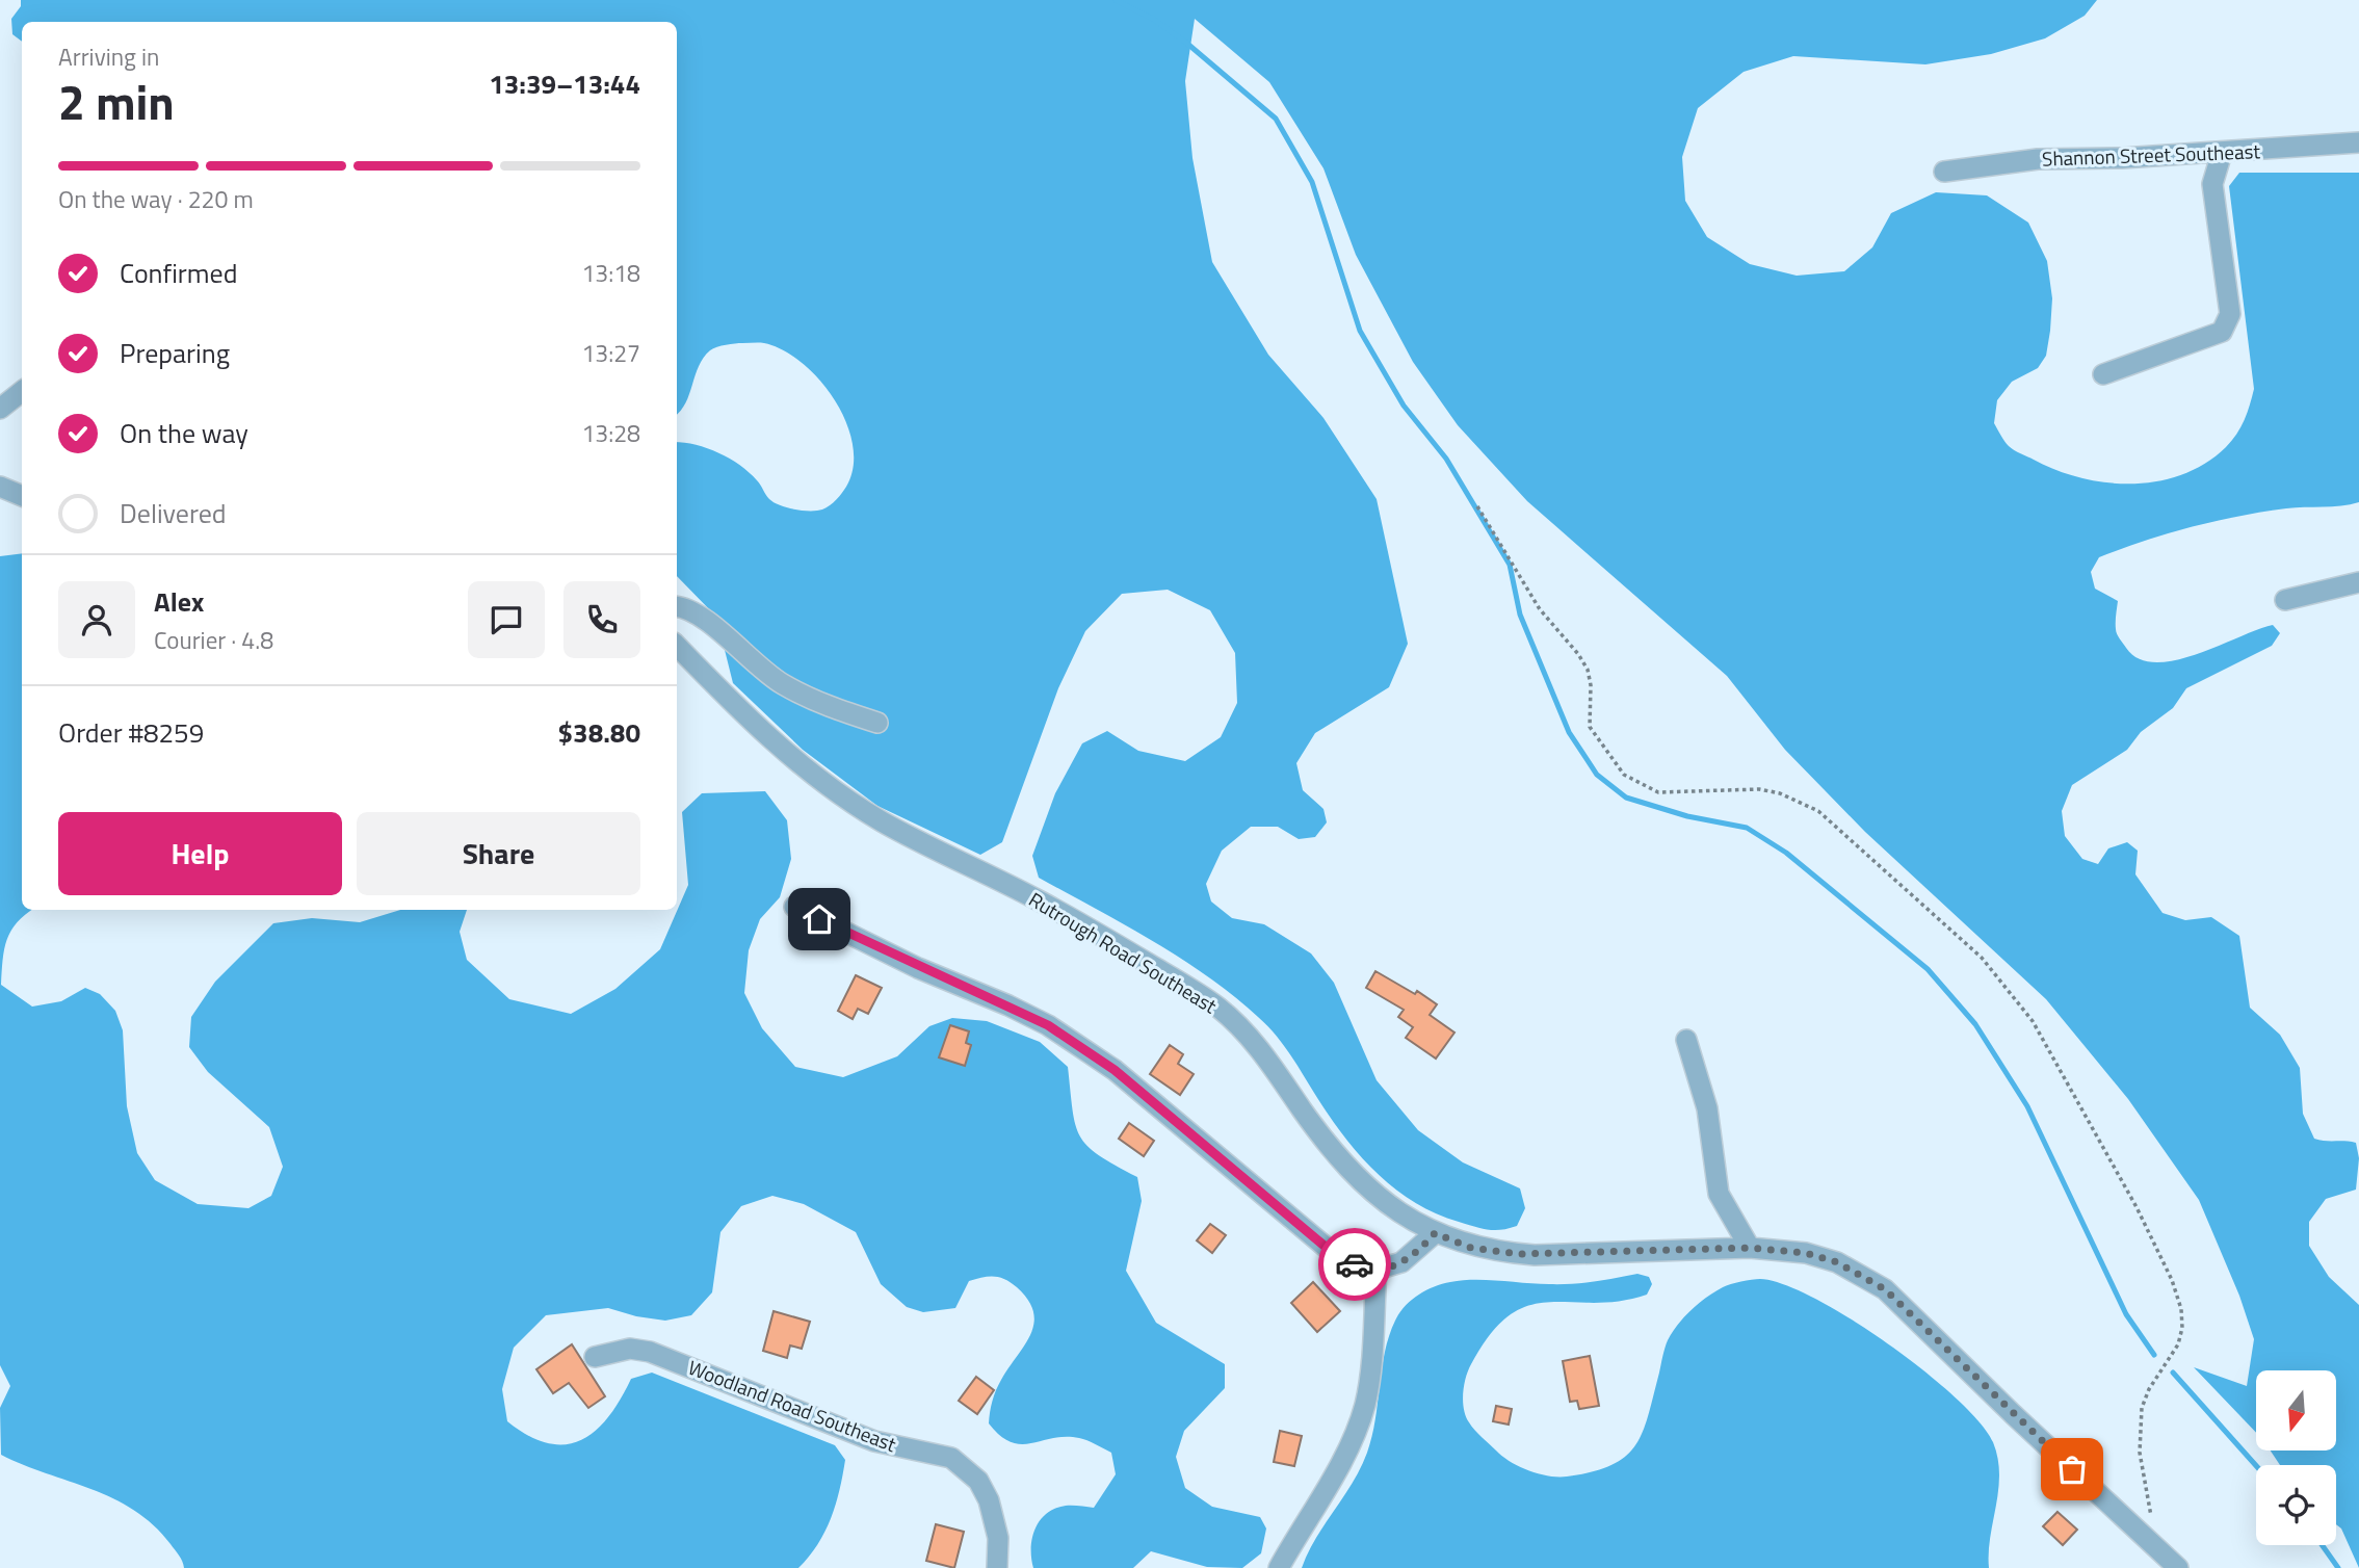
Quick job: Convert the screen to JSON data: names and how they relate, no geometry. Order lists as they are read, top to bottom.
{
  "streets": {
    "street": ["Shannon Street Southeast", "Rutrough Road Southeast", "Woodland Road Southeast"]
  },
  "north": "bottom",
  "page": {
    "heading": ["2 min", "Arriving in", "13:39–13:44"],
    "panel": [
      "Alex",
      "Courier · 4.8",
      "Order #8259",
      "$38.80"
    ],
    "bar": "On the way · 220 m",
    "list": [
      ["Confirmed", "13:18"],
      ["Preparing", "13:27"],
      ["On the way", "13:28"],
      "Delivered"
    ],
    "buttons": ["Help", "Share"]
  }
}
